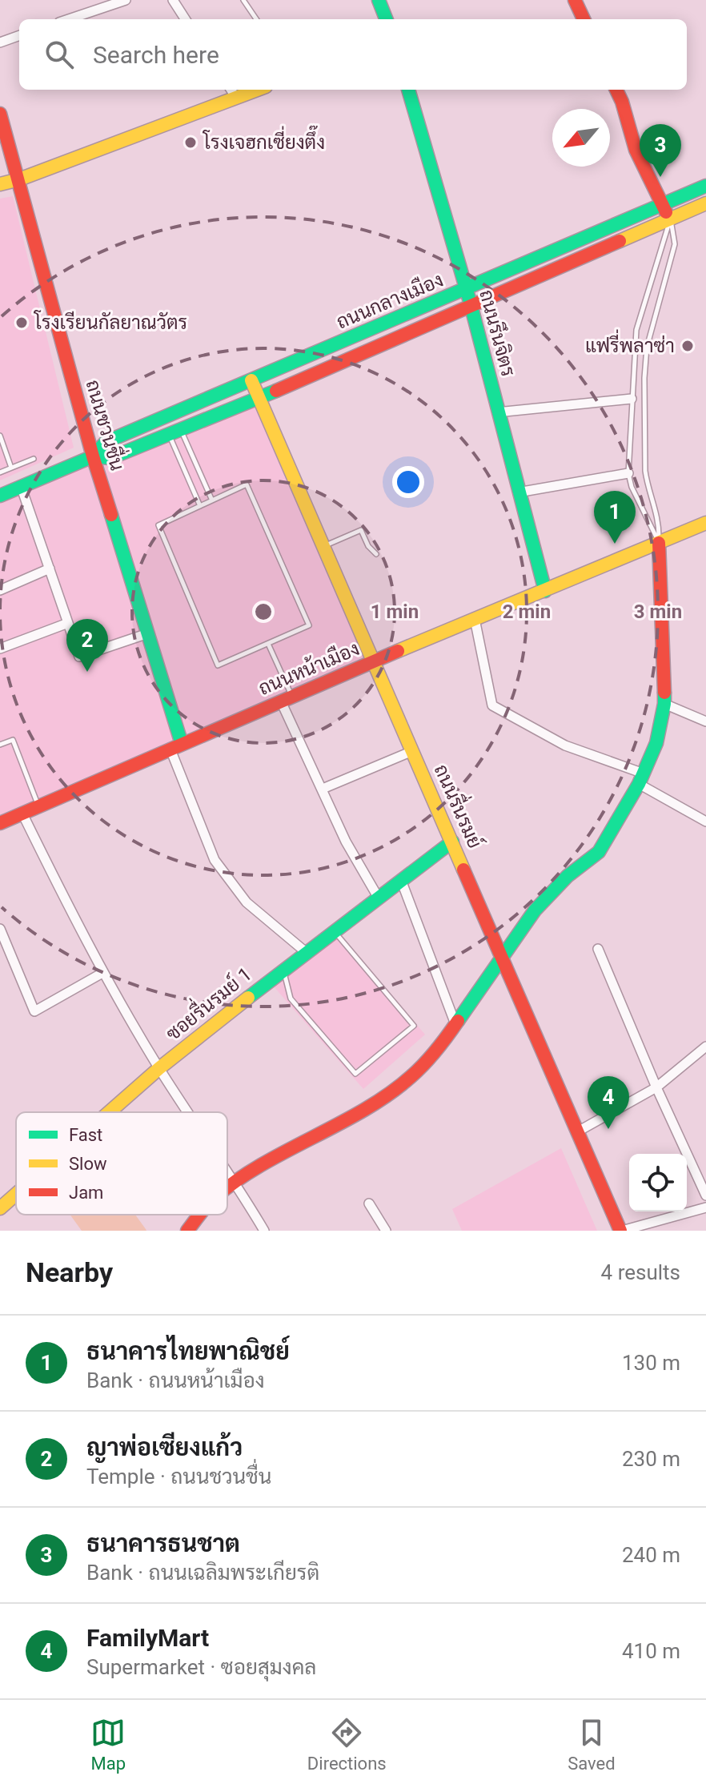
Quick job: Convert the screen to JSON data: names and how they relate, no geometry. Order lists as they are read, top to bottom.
{
  "streets": {
    "street": [
      "ถนนกลางเมือง",
      "ถนนรึนจิตร",
      "ถนนชวนชื่น",
      "ถนนหน้าเมือง",
      "ถนนรื่นรมย์",
      "ซอยรื่นรมย์ 1"
    ]
  },
  "crossings": [
    ["ถนนกลางเมือง", "ถนนรึนจิตร"],
    ["ถนนกลางเมือง", "ถนนชวนชื่น"],
    ["ถนนกลางเมือง", "ถนนรื่นรมย์"],
    ["ถนนรึนจิตร", "ถนนหน้าเมือง"],
    ["ถนนชวนชื่น", "ถนนหน้าเมือง"],
    ["ถนนหน้าเมือง", "ถนนรื่นรมย์"],
    ["ถนนรื่นรมย์", "ซอยรื่นรมย์ 1"]
  ],
  "places": ["โรงเจฮกเซี่ยงตึ๊ง", "โรงเรียนกัลยาณวัตร", "แฟรี่พลาซ่า"],
  "legend": ["Fast", "Slow", "Jam"],
  "north": "bottom left",
  "page": {
    "search": "Search here",
    "pins": [
      "3",
      "1",
      "2",
      "4"
    ],
    "heading": ["Nearby", "4 results"],
    "list": [
      {
        "mark": "1",
        "name": "ธนาคารไทยพาณิชย์",
        "note": "Bank · ถนนหน้าเมือง",
        "value": "130 m"
      },
      {
        "mark": "2",
        "name": "ญาพ่อเซียงแก้ว",
        "note": "Temple · ถนนชวนชื่น",
        "value": "230 m"
      },
      {
        "mark": "3",
        "name": "ธนาคารธนชาต",
        "note": "Bank · ถนนเฉลิมพระเกียรติ",
        "value": "240 m"
      },
      {
        "mark": "4",
        "name": "FamilyMart",
        "note": "Supermarket · ซอยสุมงคล",
        "value": "410 m"
      }
    ],
    "nav": ["Map", "Directions", "Saved"]
  },
  "rings": ["1 min", "2 min", "3 min"]
}
